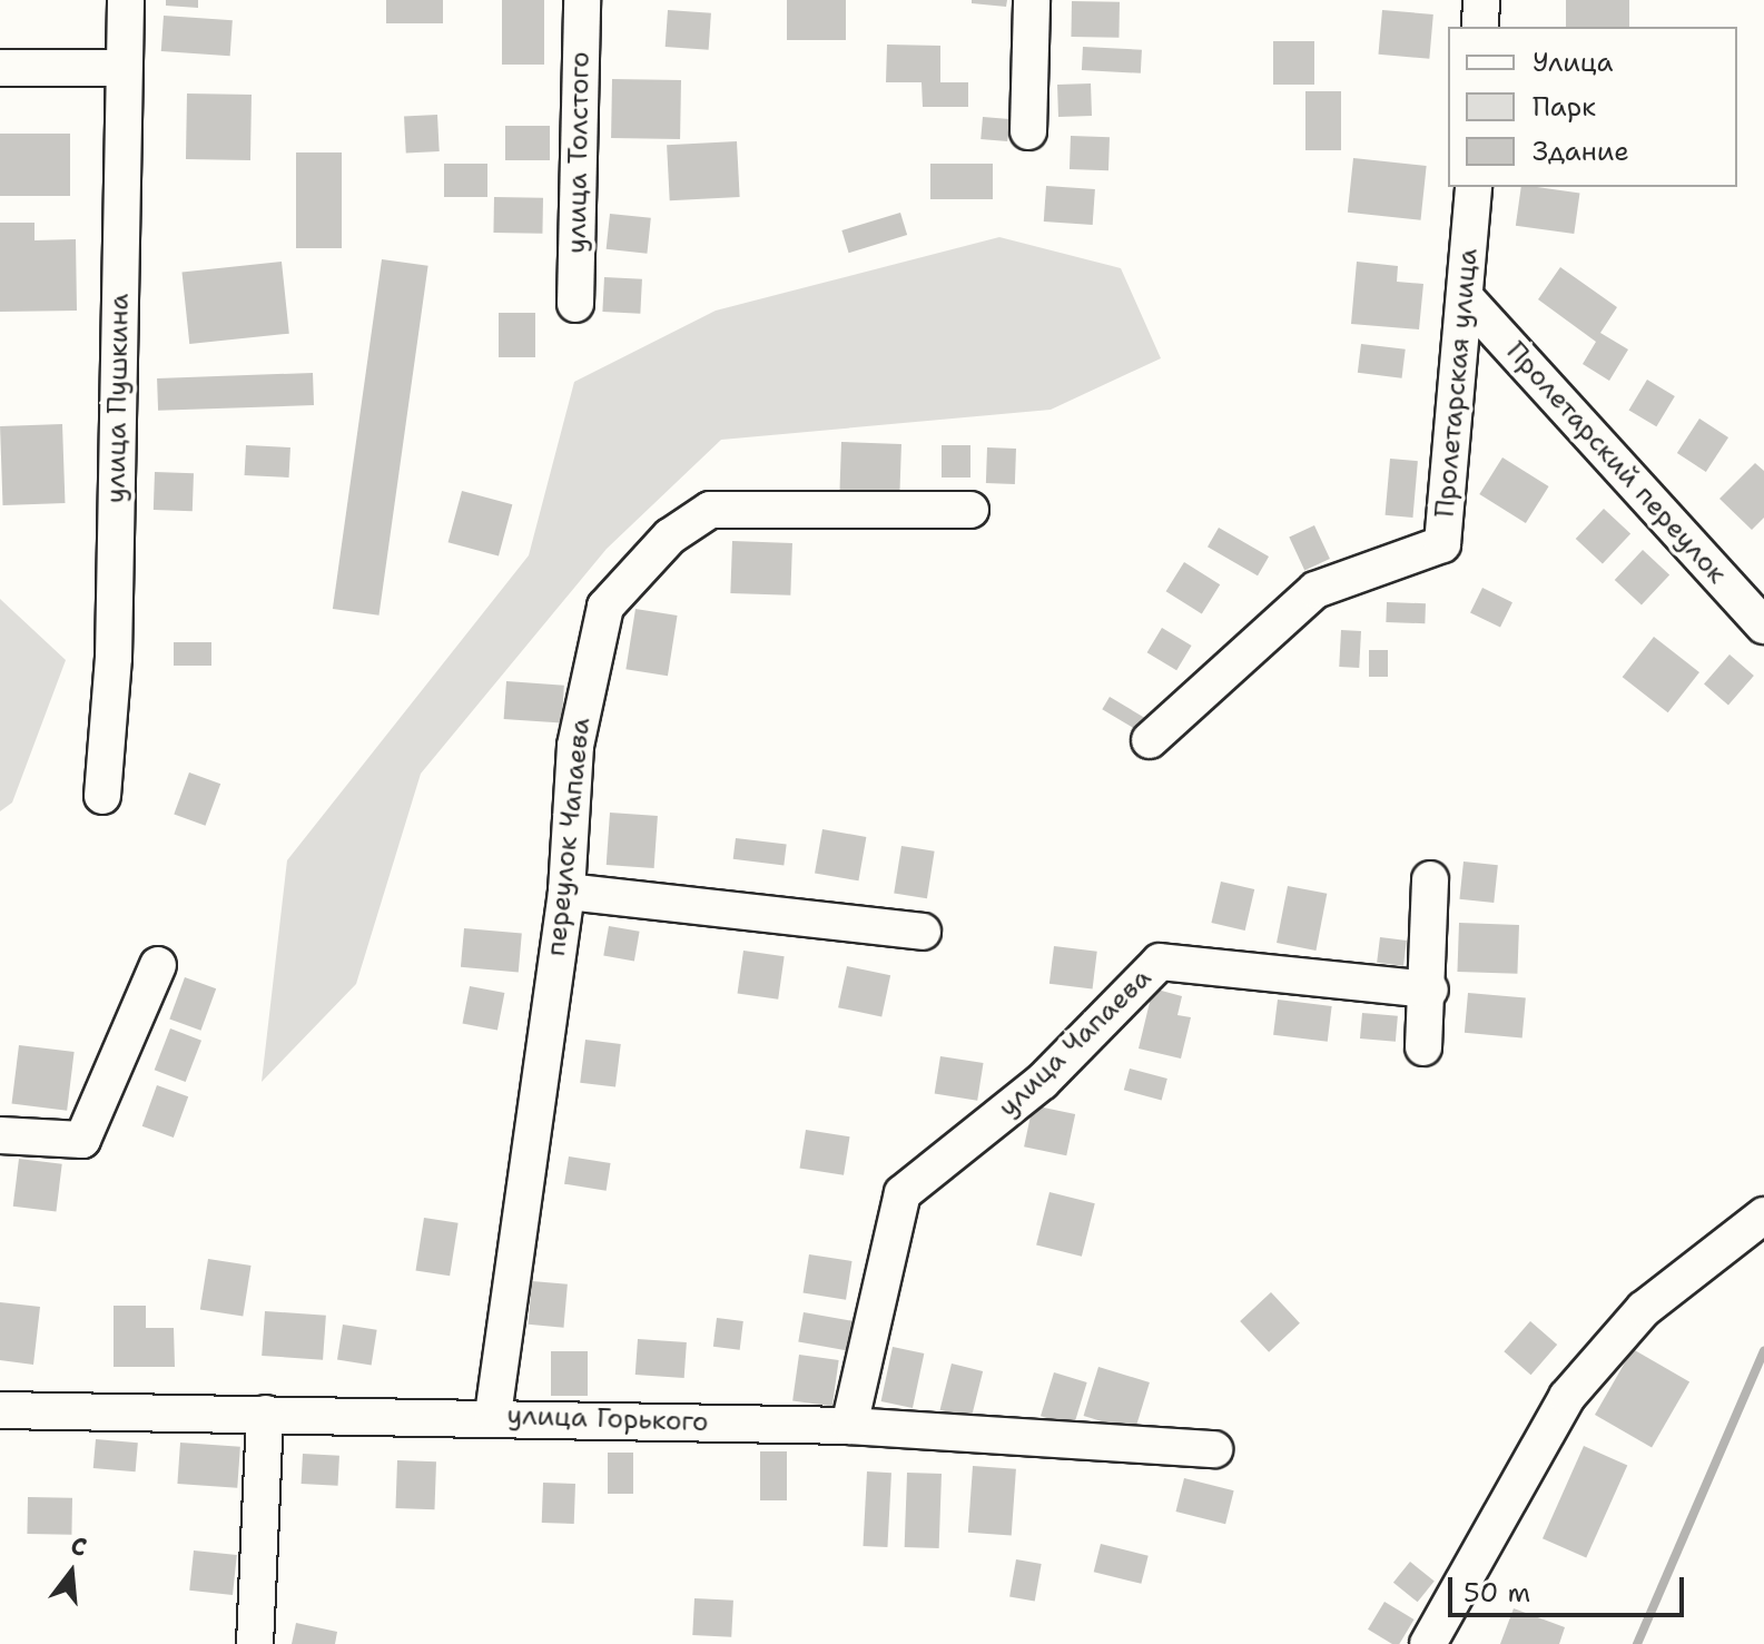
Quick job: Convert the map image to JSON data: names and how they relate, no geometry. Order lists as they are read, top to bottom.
{
  "streets": {
    "street": [
      "улица Толстого",
      "Пролетарская улица",
      "улица Пушкина",
      "Пролетарский переулок",
      "переулок Чапаева",
      "улица Чапаева",
      "улица Горького"
    ]
  },
  "crossings": [
    ["Пролетарская улица", "Пролетарский переулок"],
    ["переулок Чапаева", "улица Горького"],
    ["улица Чапаева", "улица Горького"]
  ],
  "legend": ["Улица", "Парк", "Здание"],
  "scale_bar": "50 m",
  "north": "top"
}
